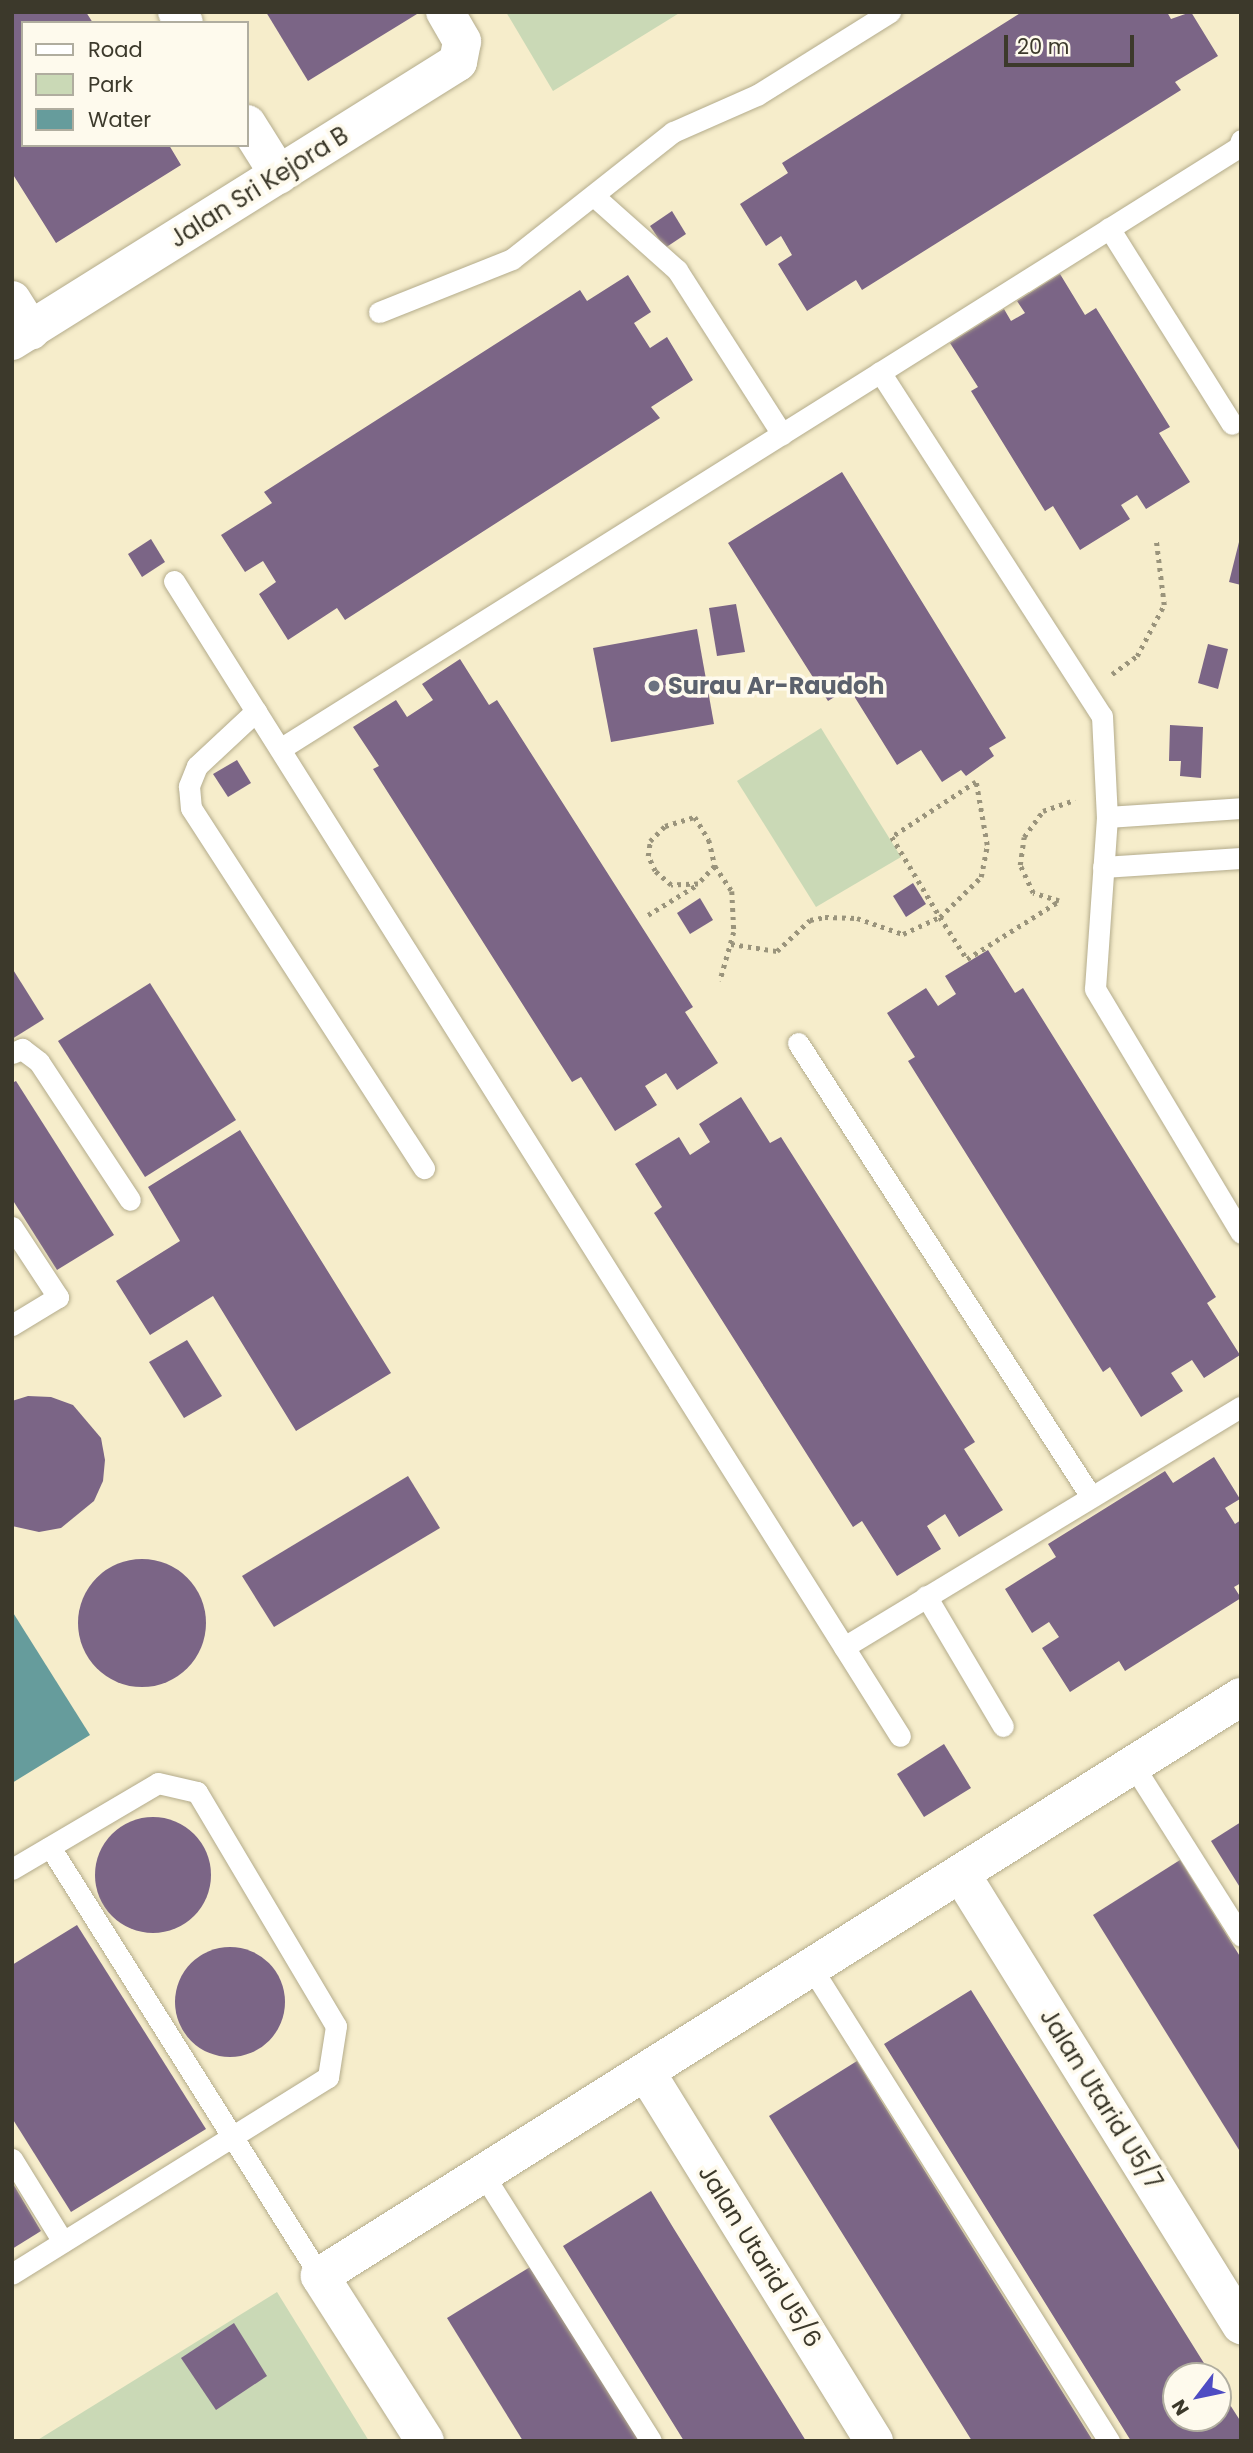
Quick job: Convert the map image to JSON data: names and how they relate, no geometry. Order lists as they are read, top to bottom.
{
  "streets": {
    "street": ["Jalan Sri Kejora B", "Jalan Utarid U5/7", "Jalan Utarid U5/6"]
  },
  "places": ["Surau Ar-Raudoh"],
  "legend": ["Road", "Park", "Water"],
  "scale_bar": "20 m",
  "north": "bottom left"
}
